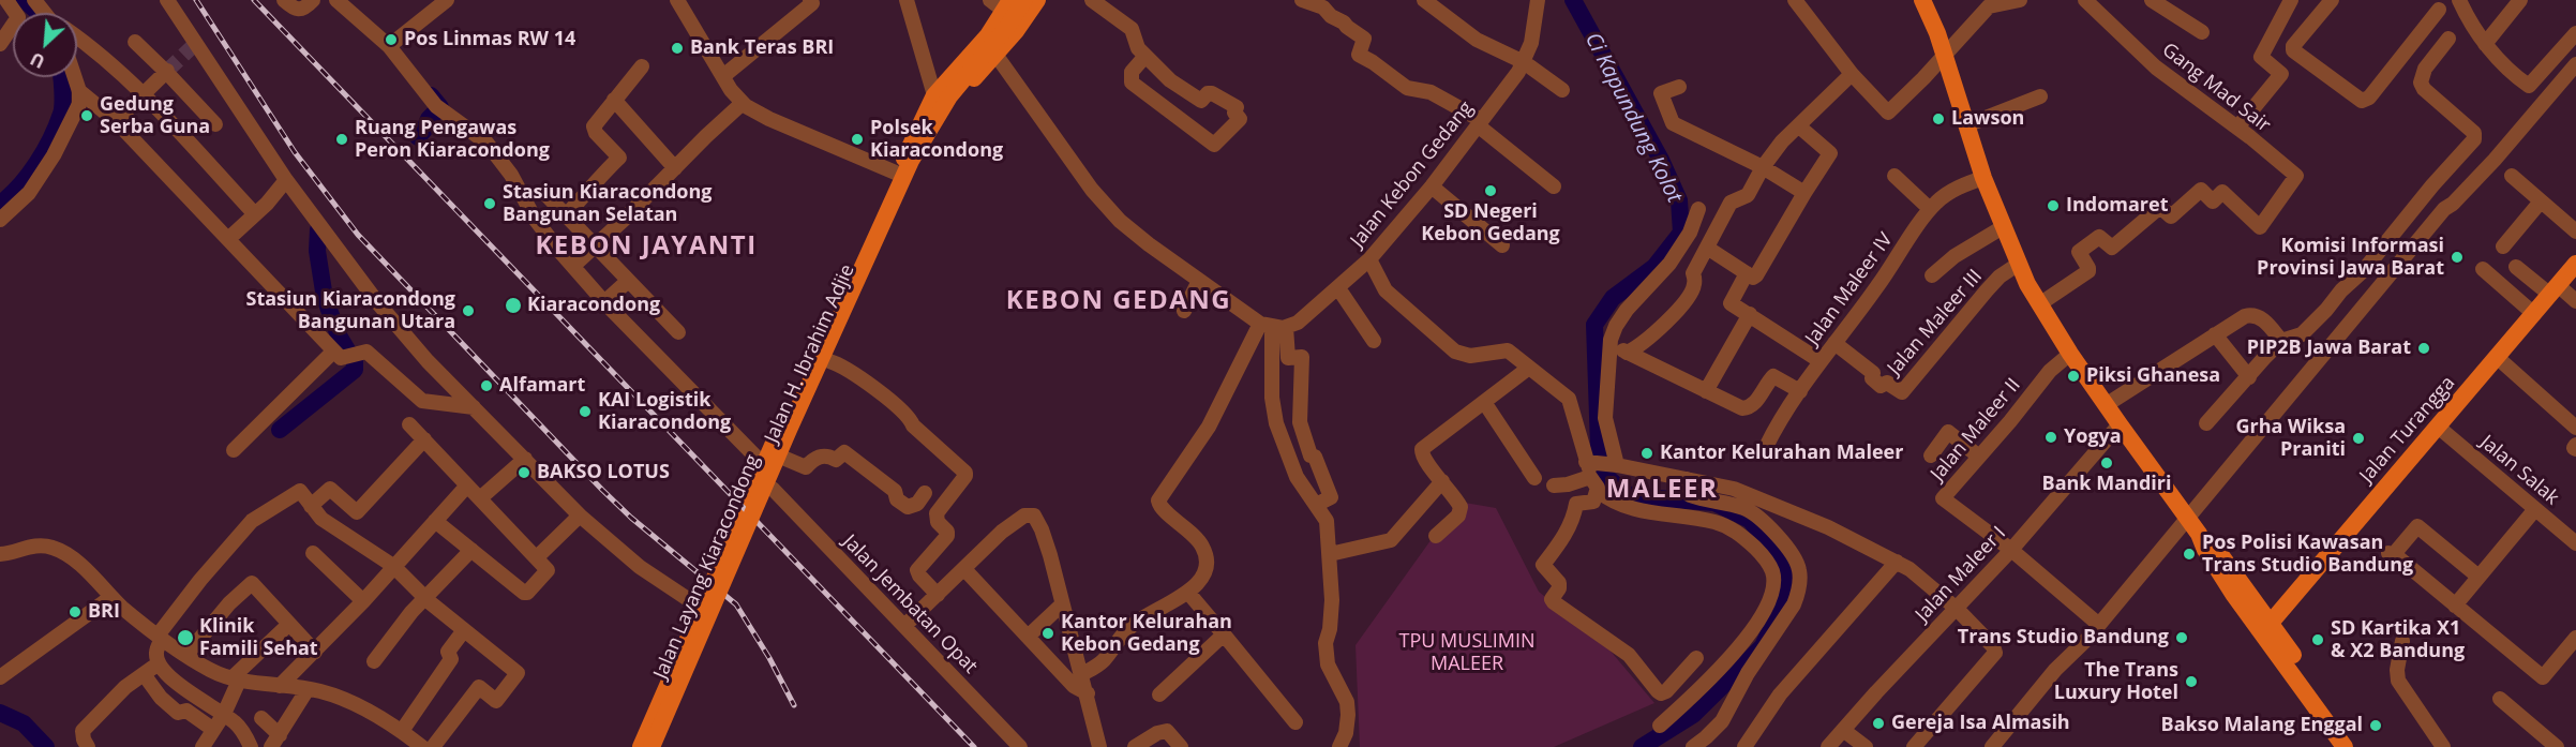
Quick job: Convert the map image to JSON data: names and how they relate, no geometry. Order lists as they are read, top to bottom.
{
  "streets": {
    "main road": ["Jalan H. Ibrahim Adjie", "Jalan Turangga", "Jalan Layang Kiaracondong"],
    "street": [
      "Gang Mad Sair",
      "Jalan Kebon Gedang",
      "Jalan Maleer IV",
      "Jalan Maleer III",
      "Jalan Maleer II",
      "Jalan Salak",
      "Jalan Maleer I",
      "Jalan Jembatan Opat"
    ]
  },
  "crossings": [
    ["Jalan Maleer IV", "Jalan Maleer III"],
    ["Jalan H. Ibrahim Adjie", "Jalan Layang Kiaracondong"],
    ["Jalan H. Ibrahim Adjie", "Jalan Jembatan Opat"],
    ["Jalan Maleer II", "Jalan Maleer I"],
    ["Jalan Turangga", "Jalan Salak"]
  ],
  "districts": ["KEBON JAYANTI", "KEBON GEDANG", "MALEER"],
  "water": ["Ci Kapundung Kolot"],
  "parks": ["TPU MUSLIMIN MALEER"],
  "places": [
    "Pos Linmas RW 14",
    "Bank Teras BRI",
    "Gedung Serba Guna",
    "Lawson",
    "Ruang Pengawas Peron Kiaracondong",
    "Polsek Kiaracondong",
    "SD Negeri Kebon Gedang",
    "Stasiun Kiaracondong Bangunan Selatan",
    "Indomaret",
    "Komisi Informasi Provinsi Jawa Barat",
    "Kiaracondong",
    "Stasiun Kiaracondong Bangunan Utara",
    "PIP2B Jawa Barat",
    "Piksi Ghanesa",
    "Alfamart",
    "KAI Logistik Kiaracondong",
    "Yogya",
    "Grha Wiksa Praniti",
    "Kantor Kelurahan Maleer",
    "Bank Mandiri",
    "BAKSO LOTUS",
    "Pos Polisi Kawasan Trans Studio Bandung",
    "BRI",
    "Kantor Kelurahan Kebon Gedang",
    "Klinik Famili Sehat",
    "Trans Studio Bandung",
    "SD Kartika X1 & X2 Bandung",
    "The Trans Luxury Hotel",
    "Gereja Isa Almasih",
    "Bakso Malang Enggal"
  ],
  "north": "bottom left"
}
